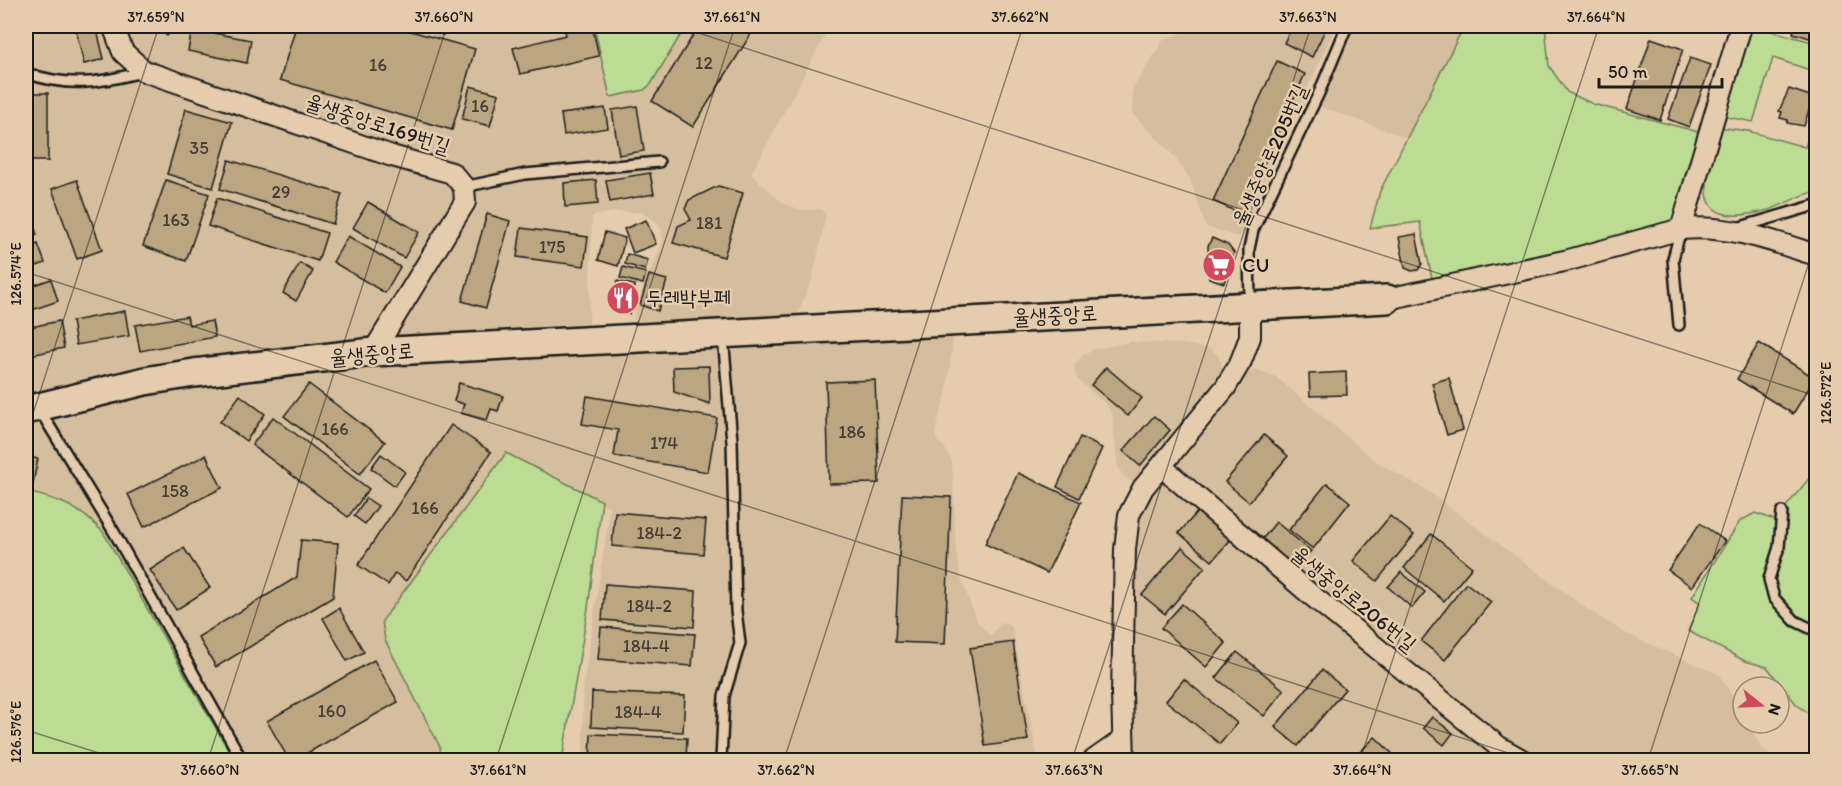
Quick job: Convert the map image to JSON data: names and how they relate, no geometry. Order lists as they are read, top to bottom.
{
  "streets": {
    "street": ["율생중앙로169번길", "율생중앙로", "율생중앙로206번길"],
    "lane": ["율생중앙로205번길"]
  },
  "crossings": [
    ["율생중앙로205번길", "율생중앙로"]
  ],
  "places": {
    "supermarket": ["CU"],
    "restaurant": ["두레박부페"]
  },
  "house_numbers": [
    "12",
    "16",
    "16",
    "35",
    "29",
    "163",
    "181",
    "175",
    "166",
    "186",
    "174",
    "158",
    "166",
    "184-2",
    "184-2",
    "184-4",
    "160",
    "184-4"
  ],
  "scale_bar": "50 m",
  "north": "right",
  "coordinates": [
    "37.659°N",
    "37.660°N",
    "37.661°N",
    "37.662°N",
    "37.663°N",
    "37.664°N",
    "126.574°E",
    "126.572°E",
    "126.576°E",
    "37.665°N"
  ]
}
